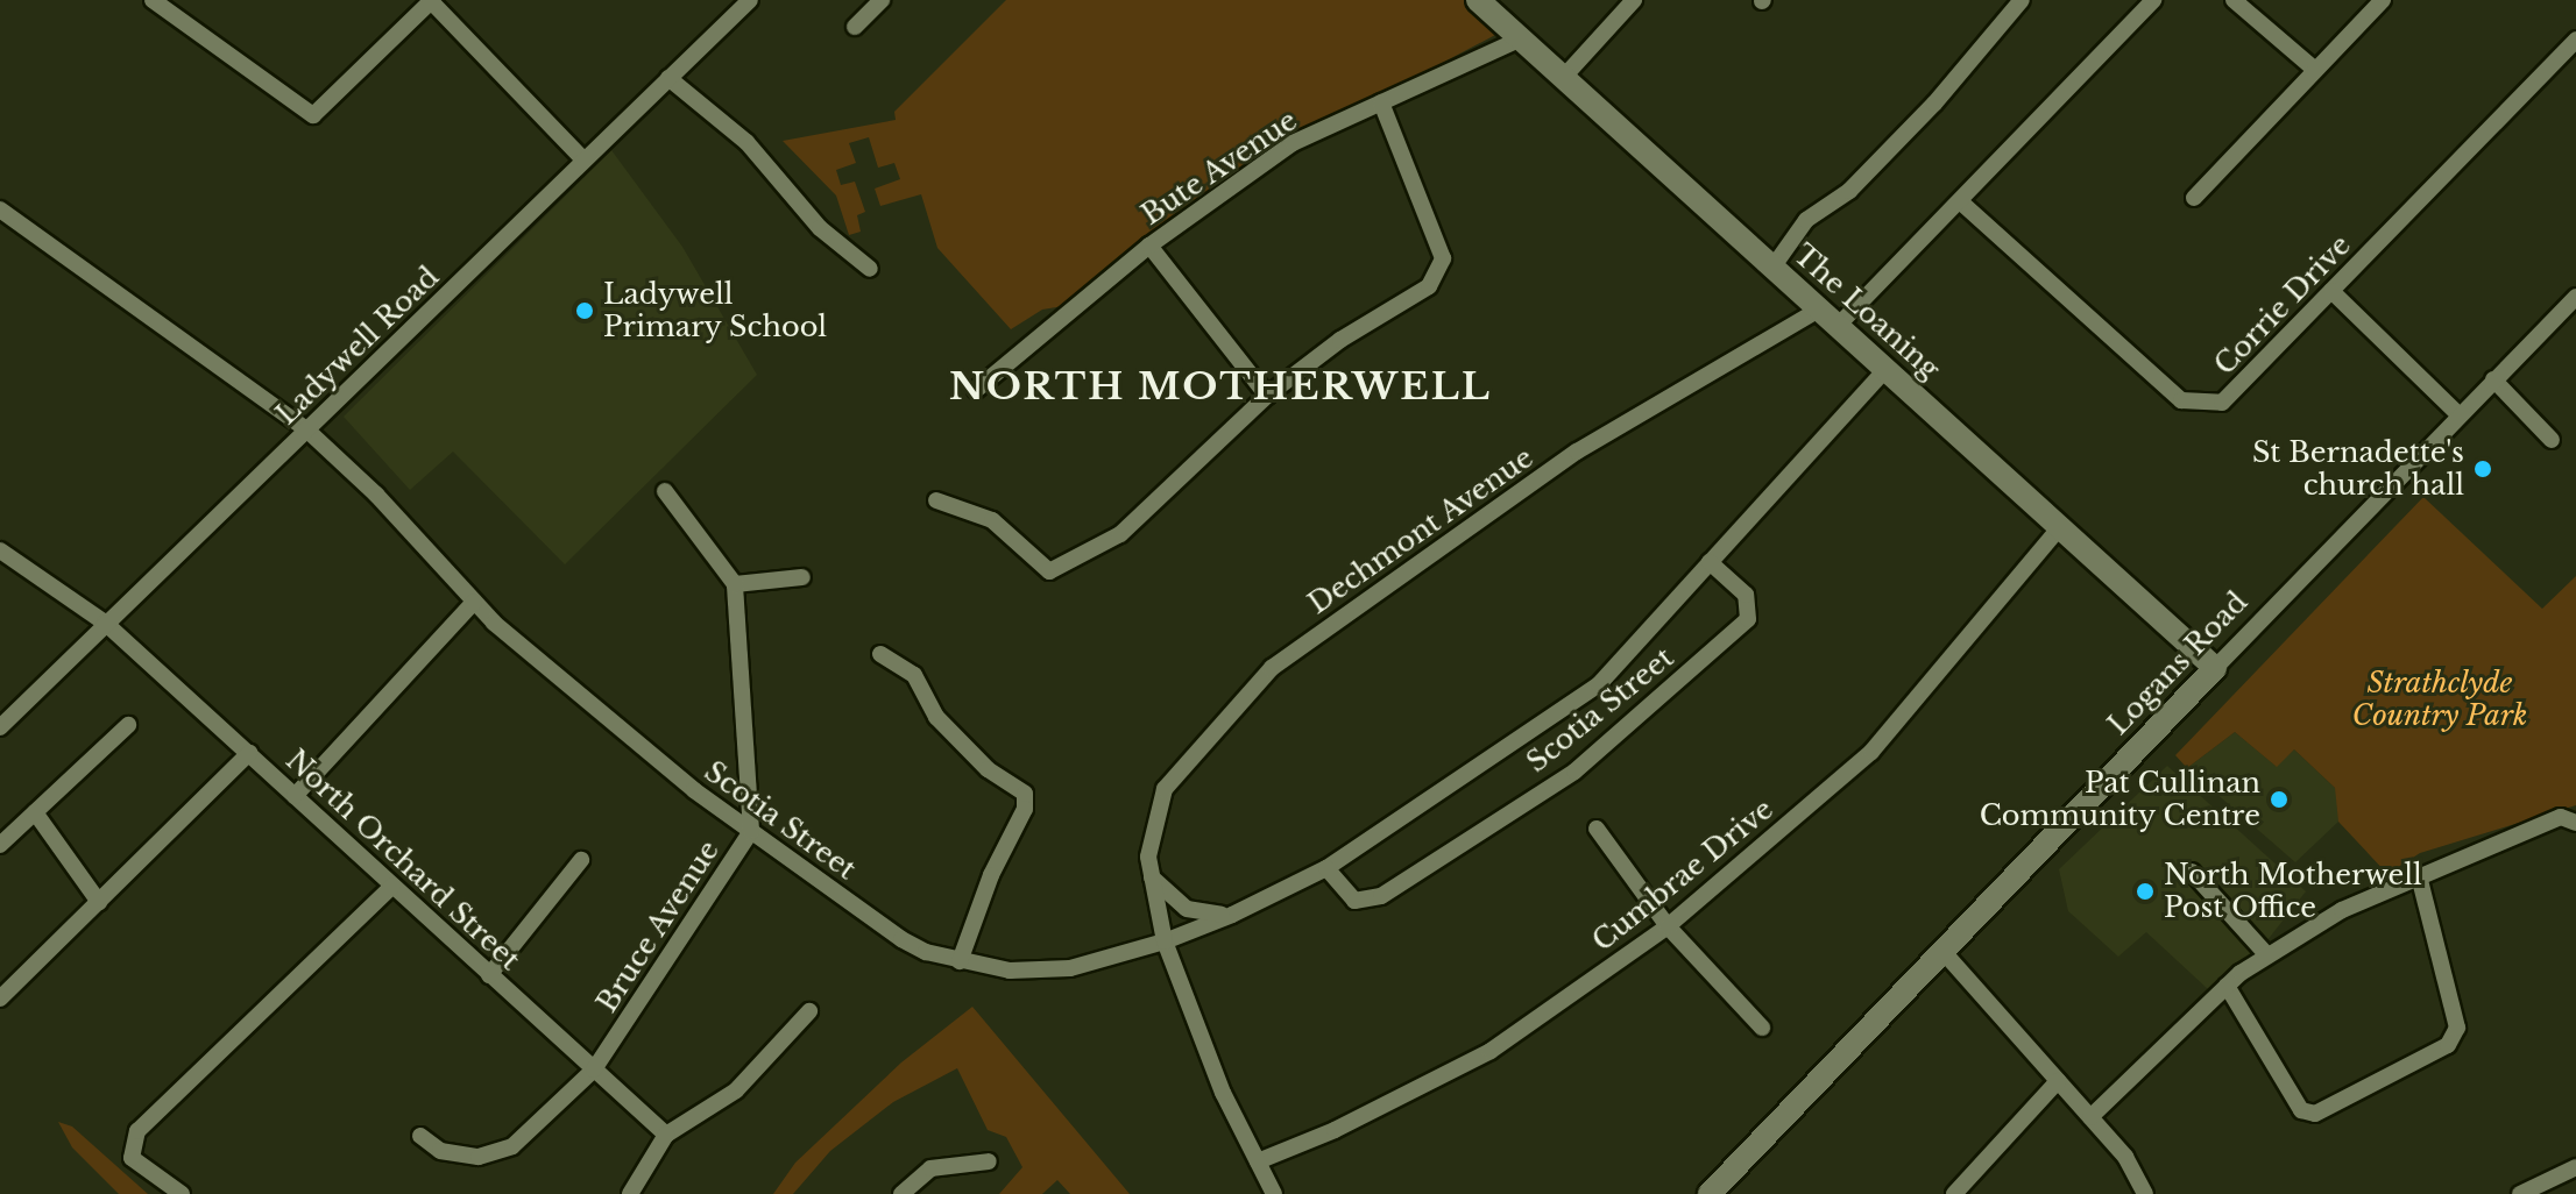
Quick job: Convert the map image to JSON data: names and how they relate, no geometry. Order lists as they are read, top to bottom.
{
  "streets": {
    "street": [
      "Bute Avenue",
      "Corrie Drive",
      "The Loaning",
      "Ladywell Road",
      "Dechmont Avenue",
      "Logans Road",
      "Scotia Street",
      "North Orchard Street",
      "Cumbrae Drive",
      "Bruce Avenue"
    ]
  },
  "crossings": [
    ["Bute Avenue", "The Loaning"],
    ["The Loaning", "Dechmont Avenue"],
    ["The Loaning", "Logans Road"],
    ["The Loaning", "Scotia Street"],
    ["The Loaning", "Cumbrae Drive"],
    ["Ladywell Road", "Scotia Street"],
    ["Ladywell Road", "North Orchard Street"],
    ["Dechmont Avenue", "Scotia Street"],
    ["Dechmont Avenue", "Cumbrae Drive"],
    ["Scotia Street", "Bruce Avenue"],
    ["North Orchard Street", "Bruce Avenue"]
  ],
  "districts": ["NORTH MOTHERWELL"],
  "parks": ["Strathclyde Country Park"],
  "places": [
    "Ladywell Primary School",
    "St Bernadette's church hall",
    "Pat Cullinan Community Centre",
    "North Motherwell Post Office"
  ]
}
